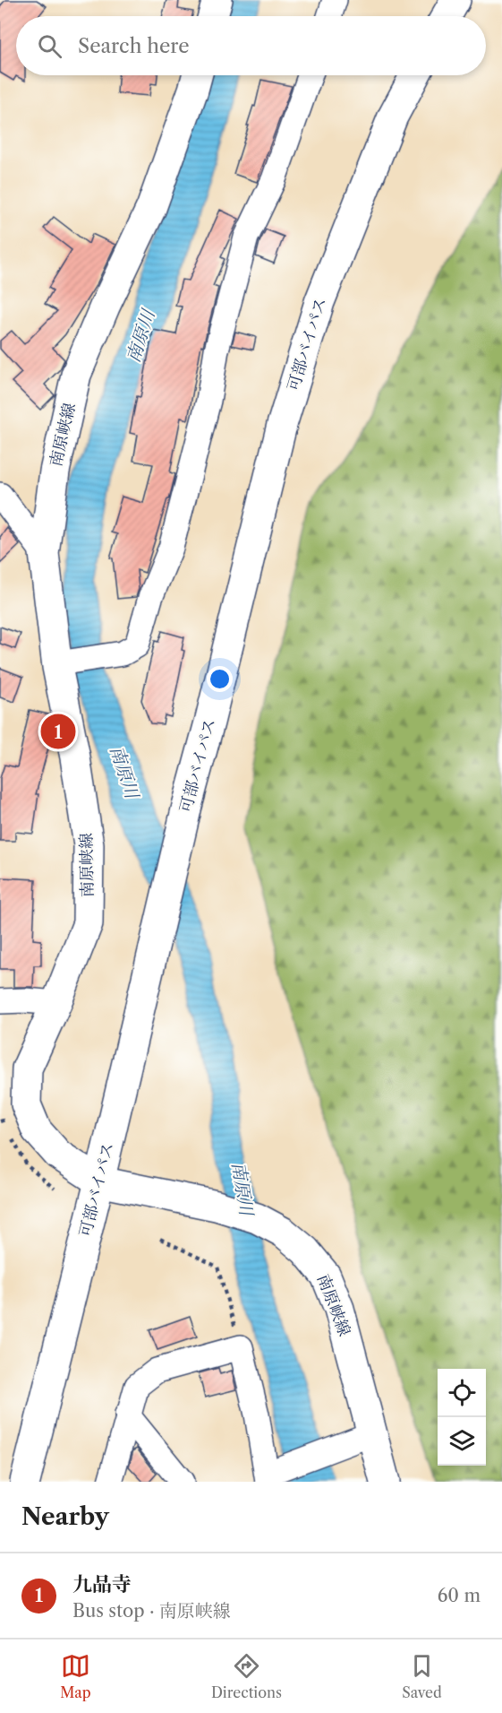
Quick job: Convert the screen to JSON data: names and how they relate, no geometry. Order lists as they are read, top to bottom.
{
  "streets": {
    "main road": ["可部バイパス", "南原峡線"]
  },
  "crossings": [
    ["可部バイパス", "南原峡線"]
  ],
  "water": ["南原川"],
  "page": {
    "search": "Search here",
    "pins": "1",
    "heading": "Nearby",
    "list": [
      {
        "mark": "1",
        "name": "九品寺",
        "note": "Bus stop · 南原峡線",
        "value": "60 m"
      }
    ],
    "nav": ["Map", "Directions", "Saved"]
  }
}
